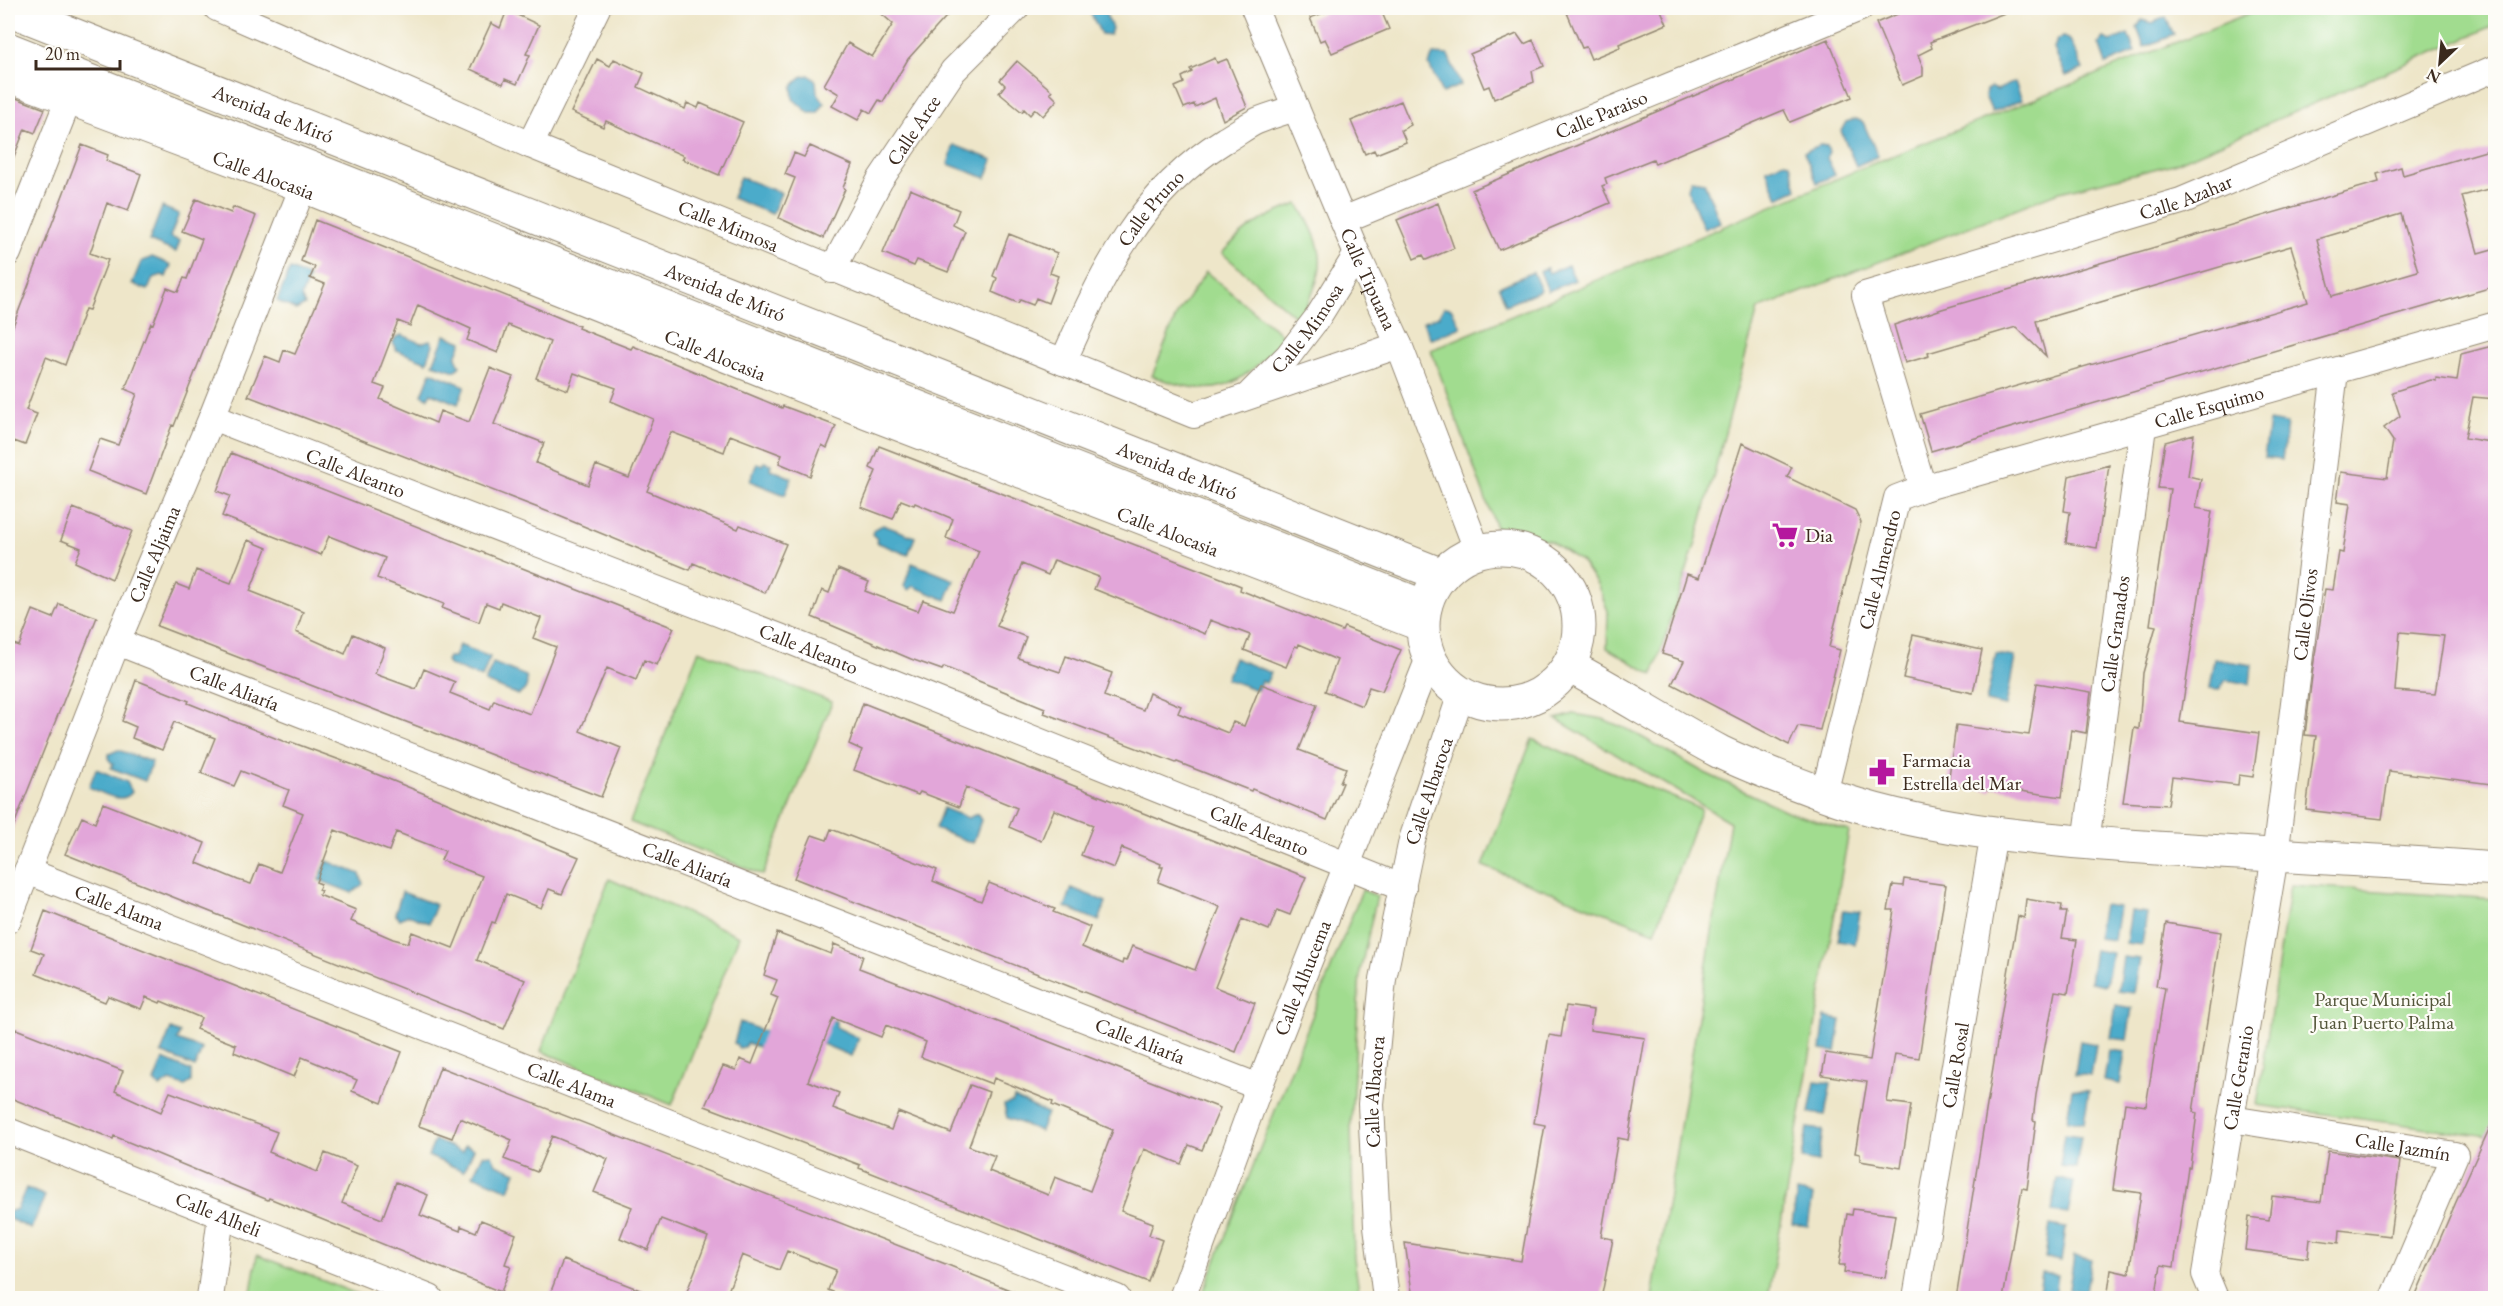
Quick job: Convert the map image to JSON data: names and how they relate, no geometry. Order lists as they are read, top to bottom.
{
  "streets": {
    "main road": ["Avenida de Miró"],
    "street": [
      "Calle Paraiso",
      "Calle Arce",
      "Calle Alocasia",
      "Calle Azahar",
      "Calle Pruno",
      "Calle Mimosa",
      "Calle Tipuana",
      "Calle Esquimo",
      "Calle Aleanto",
      "Calle Aljaima",
      "Calle Almendro",
      "Calle Olivos",
      "Calle Granados",
      "Calle Aliaría",
      "Calle Albaroca",
      "Calle Alama",
      "Calle Alhucema",
      "Calle Rosal",
      "Calle Geranio",
      "Calle Albacora",
      "Calle Jazmín",
      "Calle Alheli"
    ]
  },
  "crossings": [
    ["Avenida de Miró", "Calle Alocasia"],
    ["Avenida de Miró", "Calle Tipuana"],
    ["Avenida de Miró", "Calle Albaroca"],
    ["Avenida de Miró", "Calle Alhucema"],
    ["Calle Paraiso", "Calle Tipuana"],
    ["Calle Arce", "Calle Mimosa"],
    ["Calle Alocasia", "Calle Tipuana"],
    ["Calle Alocasia", "Calle Aljaima"],
    ["Calle Alocasia", "Calle Albaroca"],
    ["Calle Alocasia", "Calle Alhucema"],
    ["Calle Azahar", "Calle Esquimo"],
    ["Calle Azahar", "Calle Almendro"],
    ["Calle Pruno", "Calle Mimosa"],
    ["Calle Pruno", "Calle Tipuana"],
    ["Calle Mimosa", "Calle Tipuana"],
    ["Calle Tipuana", "Calle Albaroca"],
    ["Calle Tipuana", "Calle Alhucema"],
    ["Calle Esquimo", "Calle Almendro"],
    ["Calle Esquimo", "Calle Olivos"],
    ["Calle Esquimo", "Calle Granados"],
    ["Calle Aleanto", "Calle Aljaima"],
    ["Calle Aleanto", "Calle Albaroca"],
    ["Calle Aleanto", "Calle Alhucema"],
    ["Calle Aleanto", "Calle Albacora"],
    ["Calle Aljaima", "Calle Aliaría"],
    ["Calle Aljaima", "Calle Alama"],
    ["Calle Olivos", "Calle Geranio"],
    ["Calle Aliaría", "Calle Alhucema"],
    ["Calle Albaroca", "Calle Alhucema"],
    ["Calle Albaroca", "Calle Albacora"],
    ["Calle Geranio", "Calle Jazmín"]
  ],
  "parks": ["Parque Municipal Juan Puerto Palma"],
  "places": {
    "supermarket": ["Dia"],
    "pharmacy": ["Farmacia Estrella del Mar"]
  },
  "scale_bar": "20 m",
  "north": "bottom left"
}
